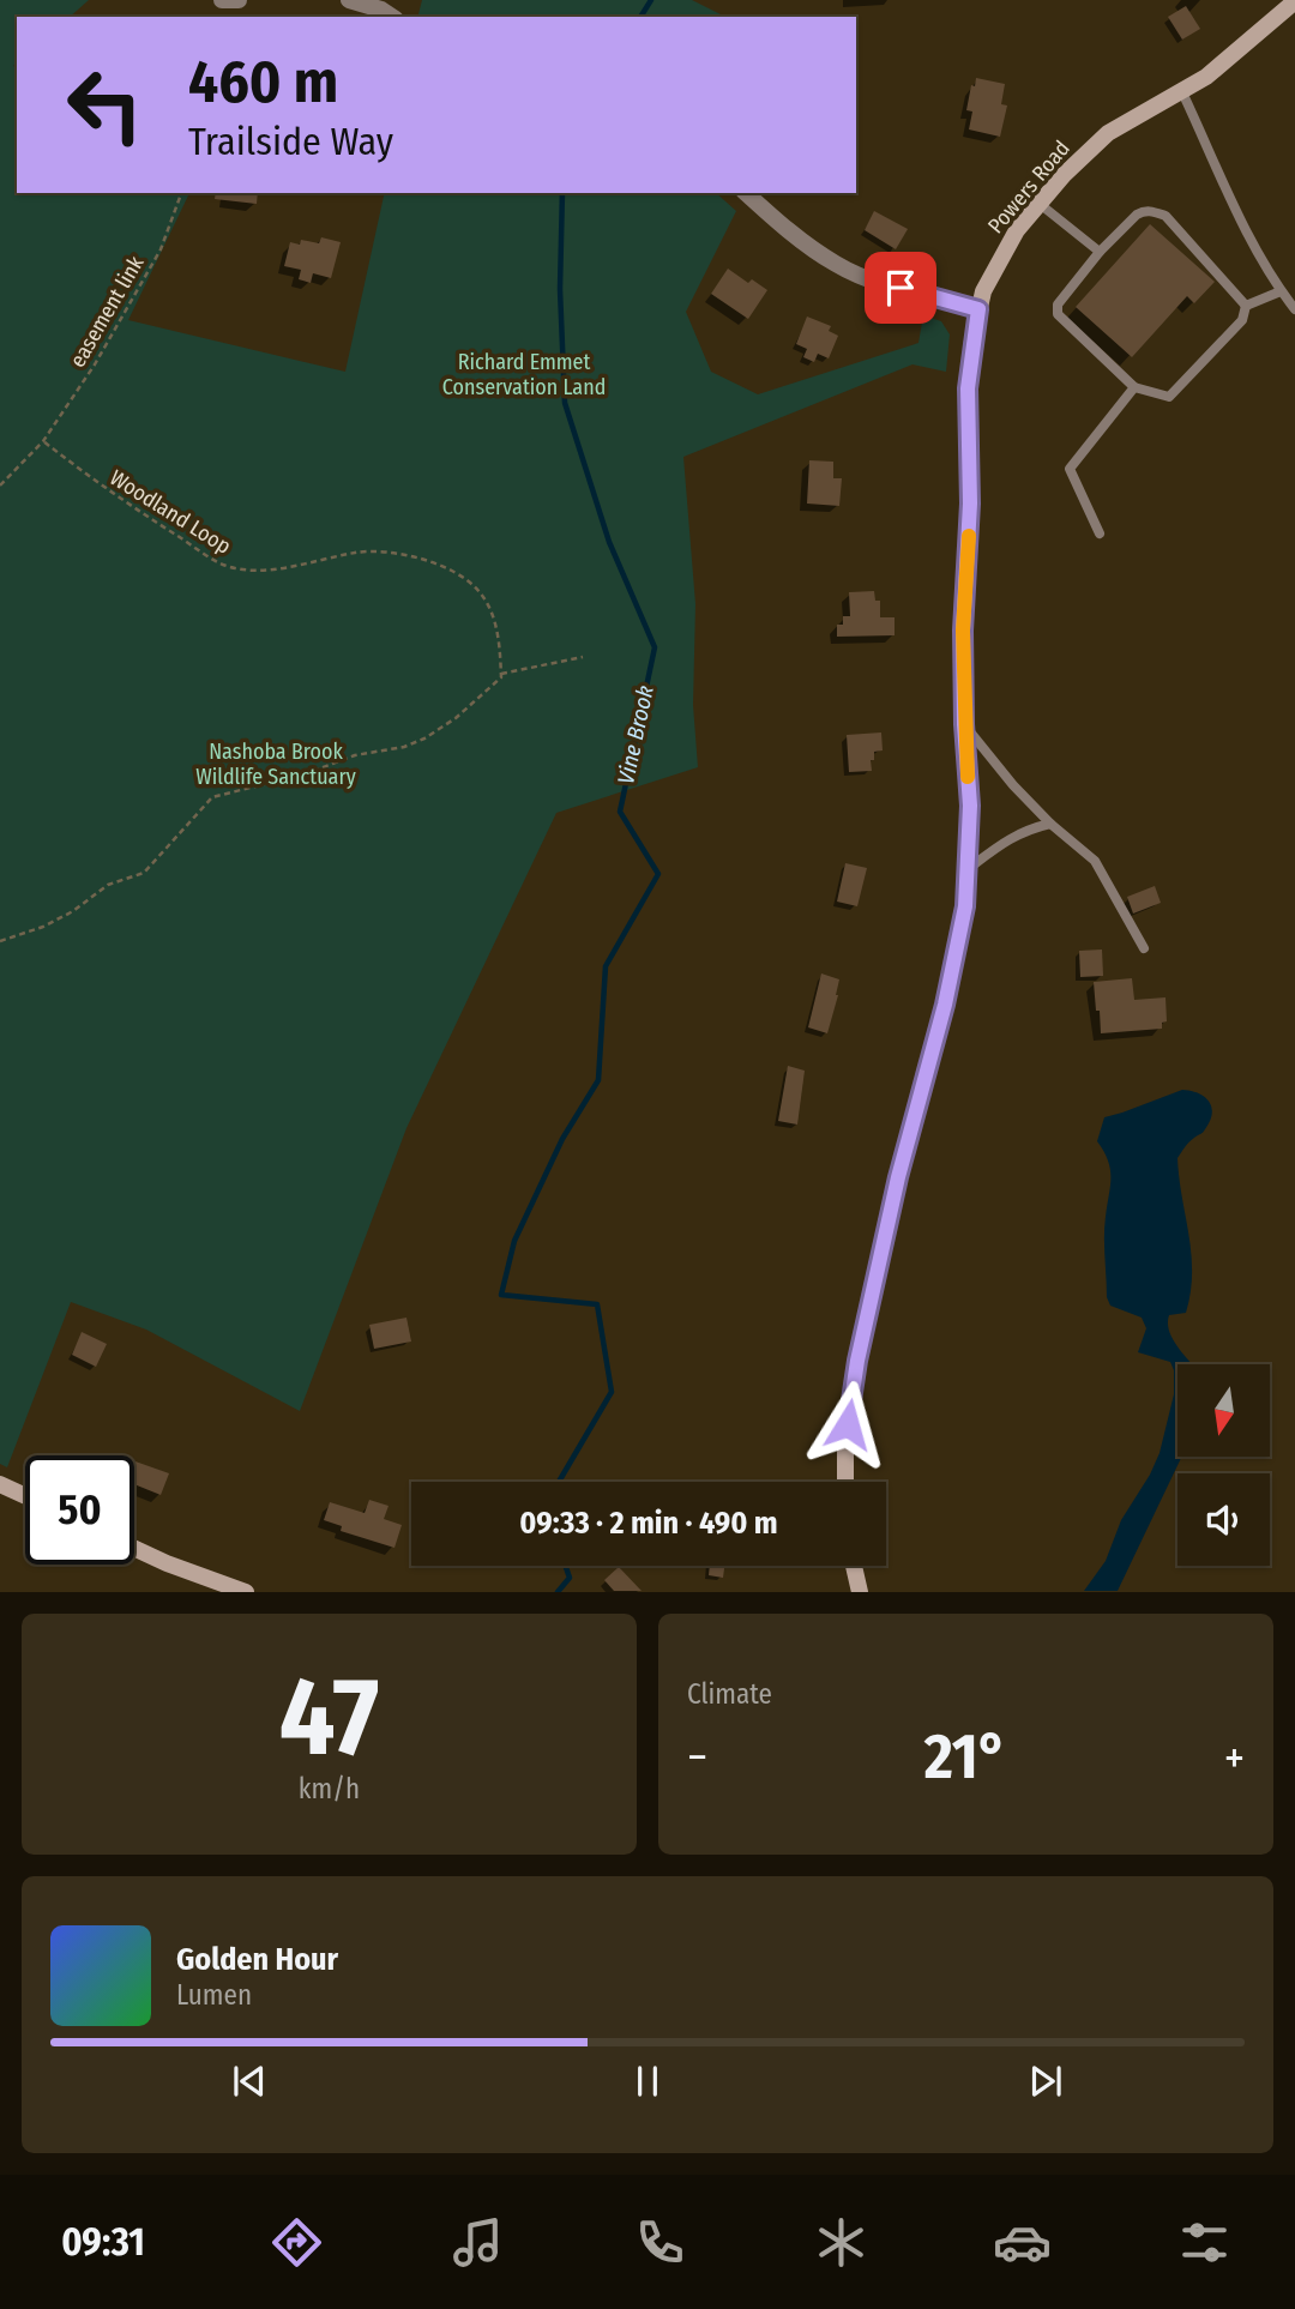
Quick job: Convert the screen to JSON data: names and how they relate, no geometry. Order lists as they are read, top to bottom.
{
  "streets": {
    "main road": ["Powers Road"],
    "path": ["easement link", "Woodland Loop"]
  },
  "crossings": [
    ["easement link", "Woodland Loop"]
  ],
  "water": ["Vine Brook"],
  "parks": ["Richard Emmet Conservation Land", "Nashoba Brook Wildlife Sanctuary"],
  "north": "bottom",
  "page": {
    "turn": ["460 m", "Trailside Way"],
    "limit": "50",
    "trip": "09:33 · 2 min · 490 m",
    "tile": [
      ["47", "km/h"],
      "Climate"
    ],
    "heat": ["−", "21°", "+"],
    "song": ["Golden Hour", "Lumen"],
    "tabs": "09:31"
  }
}
